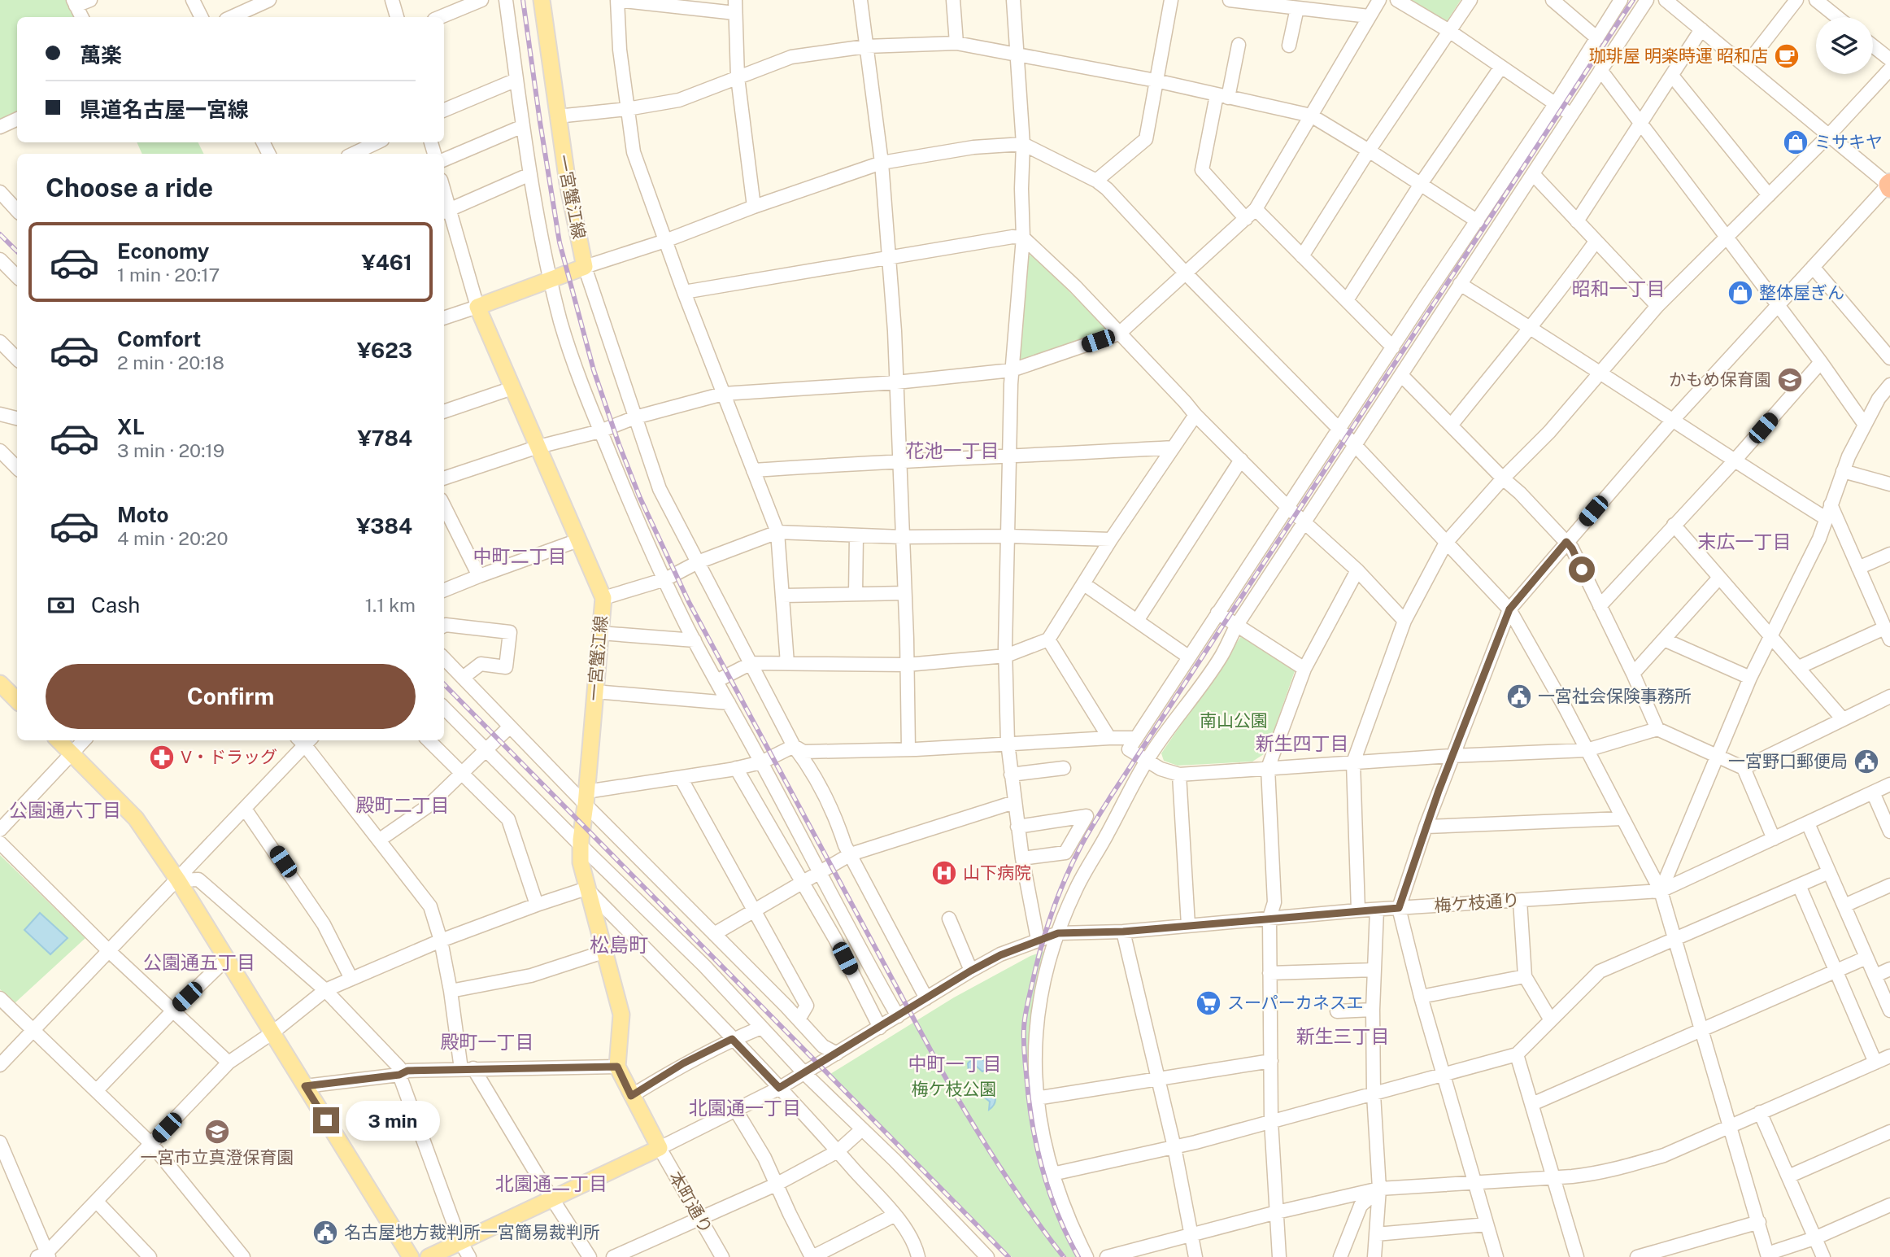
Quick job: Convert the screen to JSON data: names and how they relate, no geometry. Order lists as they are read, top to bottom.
{
  "streets": {
    "main road": ["一宮蟹江線"],
    "street": ["梅ケ枝通り", "本町通り"]
  },
  "crossings": [
    ["一宮蟹江線", "梅ケ枝通り"],
    ["一宮蟹江線", "本町通り"],
    ["梅ケ枝通り", "本町通り"]
  ],
  "districts": [
    "昭和一丁目",
    "花池一丁目",
    "末広一丁目",
    "中町二丁目",
    "新生四丁目",
    "殿町二丁目",
    "公園通六丁目",
    "松島町",
    "公園通五丁目",
    "新生三丁目",
    "殿町一丁目",
    "中町一丁目",
    "北園通一丁目",
    "北園通二丁目"
  ],
  "parks": ["南山公園", "梅ケ枝公園"],
  "places": {
    "cafe": ["珈琲屋 明楽時運 昭和店"],
    "shop": ["ミサキヤ", "整体屋ぎん"],
    "school or university": ["かもめ保育園", "一宮市立真澄保育園"],
    "public building": ["一宮社会保険事務所", "一宮野口郵便局", "名古屋地方裁判所一宮簡易裁判所"],
    "pharmacy": ["V・ドラッグ"],
    "hospital": ["山下病院"],
    "supermarket": ["スーパーカネスエ"]
  },
  "page": {
    "banner": ["萬楽", "県道名古屋一宮線"],
    "heading": "Choose a ride",
    "list": [
      {
        "name": "Economy",
        "note": "1 min · 20:17",
        "value": "¥461"
      },
      {
        "name": "Comfort",
        "note": "2 min · 20:18",
        "value": "¥623"
      },
      {
        "name": "XL",
        "note": "3 min · 20:19",
        "value": "¥784"
      },
      {
        "name": "Moto",
        "note": "4 min · 20:20",
        "value": "¥384"
      }
    ],
    "pay": ["Cash", "1.1 km"],
    "buttons": "Confirm",
    "bubble": "3 min"
  }
}
